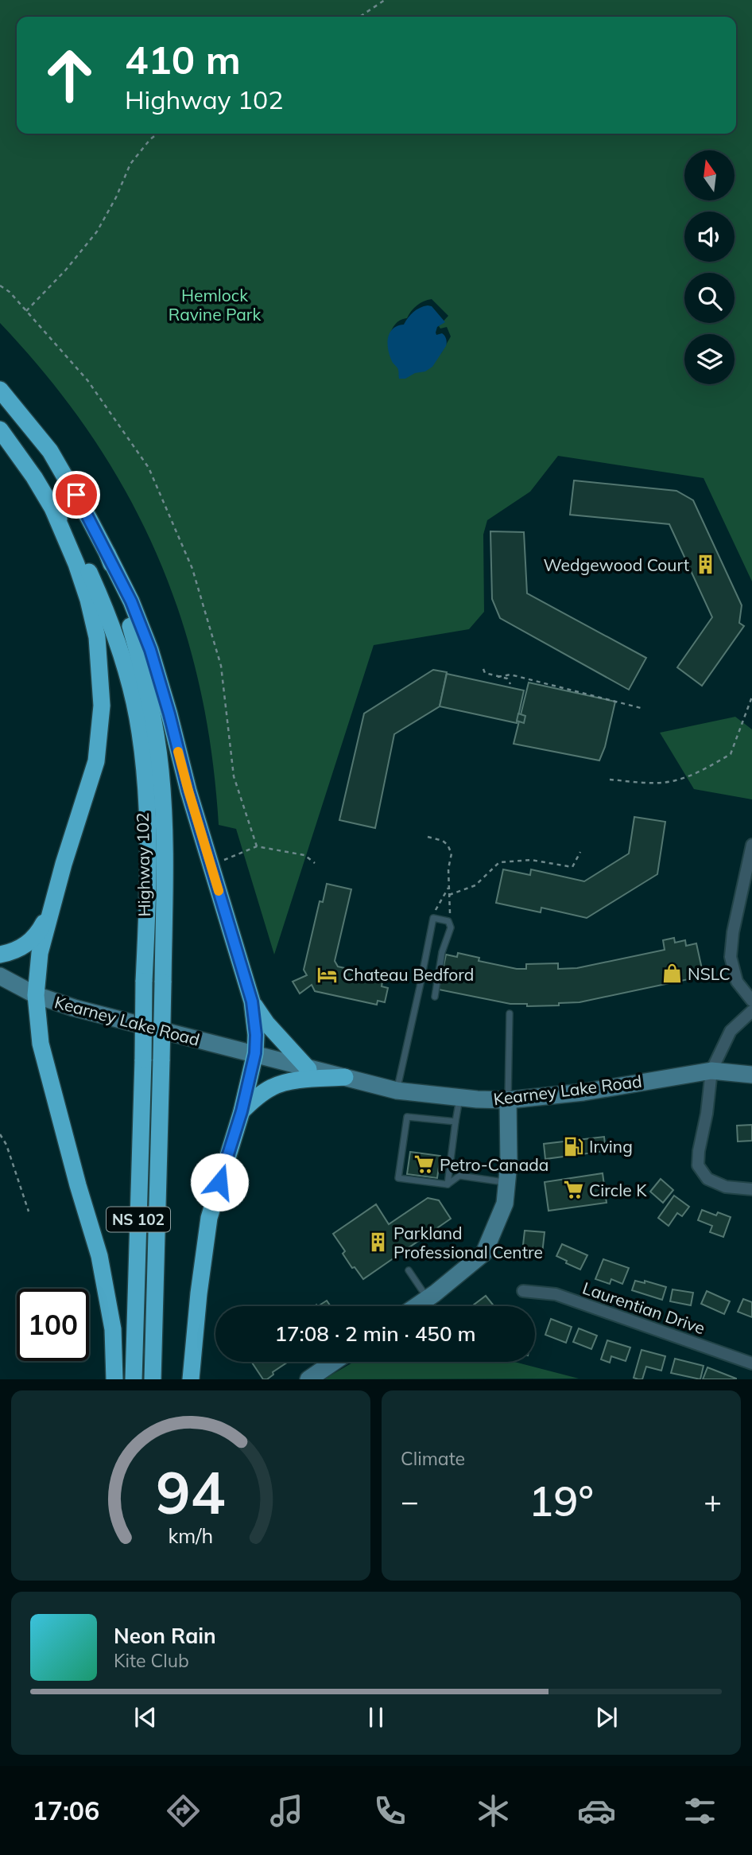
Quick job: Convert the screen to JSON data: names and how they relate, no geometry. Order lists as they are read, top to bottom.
{
  "streets": {
    "highway": ["Highway 102", "NS 102"],
    "main road": ["Kearney Lake Road"],
    "street": ["Laurentian Drive"]
  },
  "parks": ["Hemlock Ravine Park"],
  "places": {
    "building": ["Wedgewood Court", "Parkland Professional Centre"],
    "shop": ["NSLC"],
    "hotel": ["Chateau Bedford"],
    "fuel station": ["Irving"],
    "supermarket": ["Petro-Canada", "Circle K"]
  },
  "north": "top",
  "page": {
    "turn": ["410 m", "Highway 102"],
    "limit": "100",
    "trip": "17:08 · 2 min · 450 m",
    "tile": "Climate",
    "heat": ["−", "19°", "+"],
    "song": ["Neon Rain", "Kite Club"],
    "tabs": "17:06",
    "gauge": ["94", "km/h"]
  }
}
